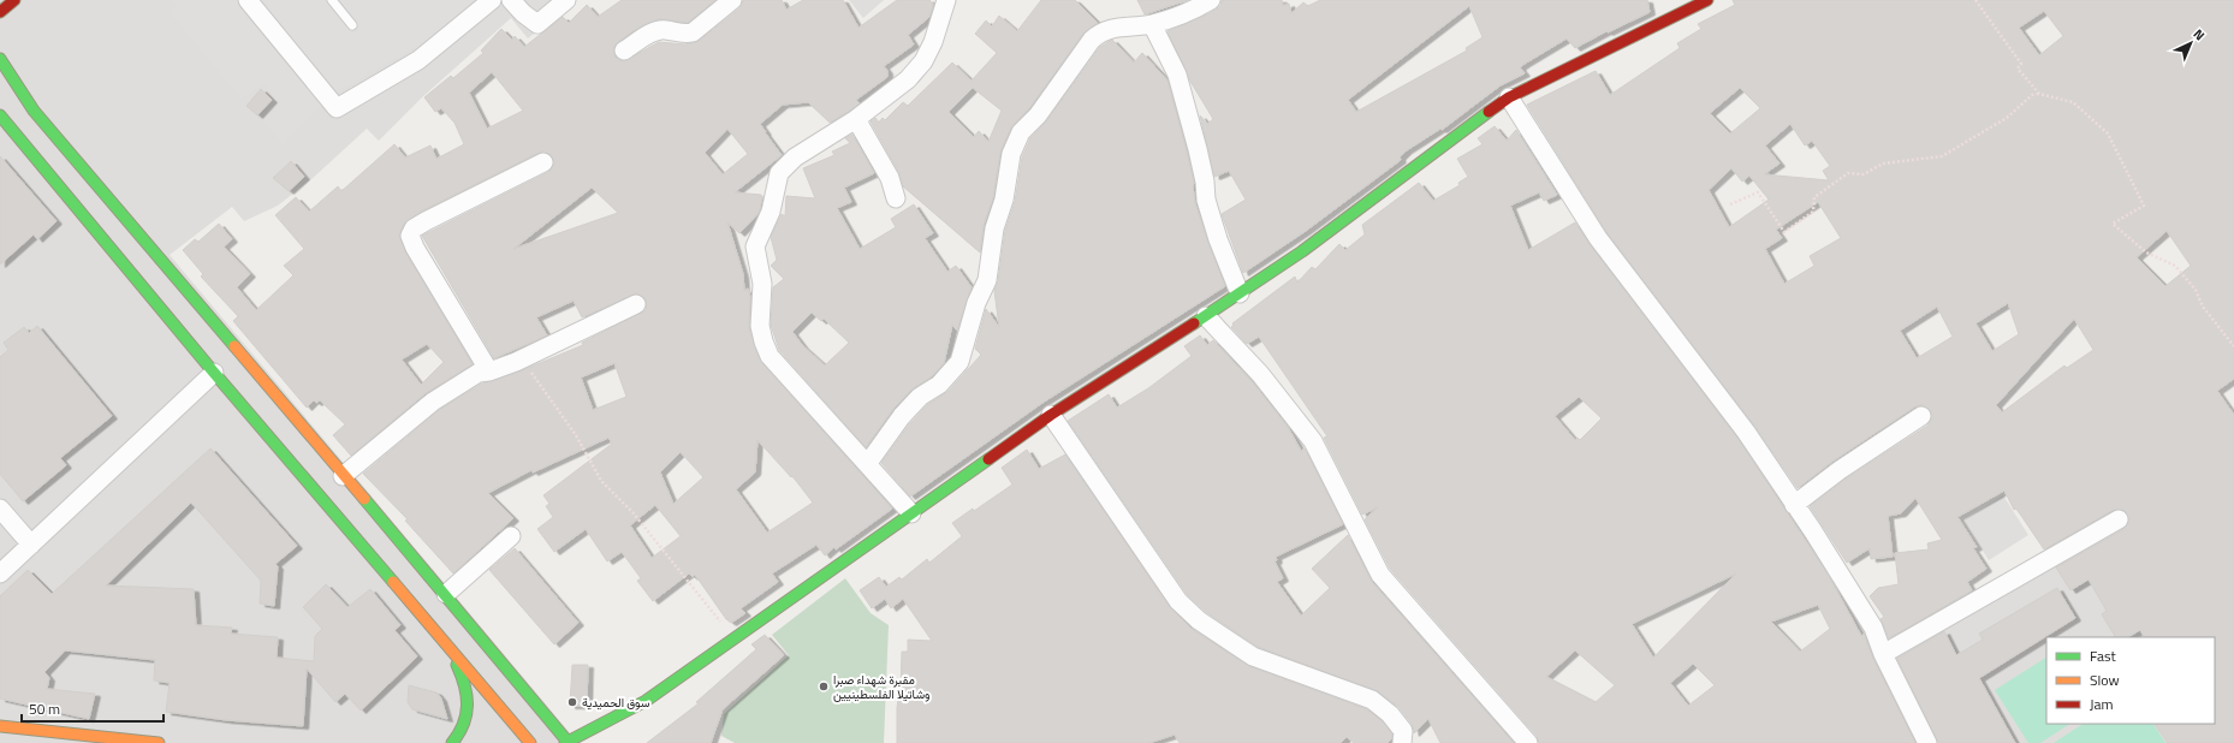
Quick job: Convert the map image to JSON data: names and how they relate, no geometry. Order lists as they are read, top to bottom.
{
  "places": ["مقبرة شهداء صبرا وشاتيلا الفلسطينيين", "سوق الحمیدیة"],
  "legend": ["Fast", "Slow", "Jam"],
  "scale_bar": "50 m",
  "north": "top right"
}
